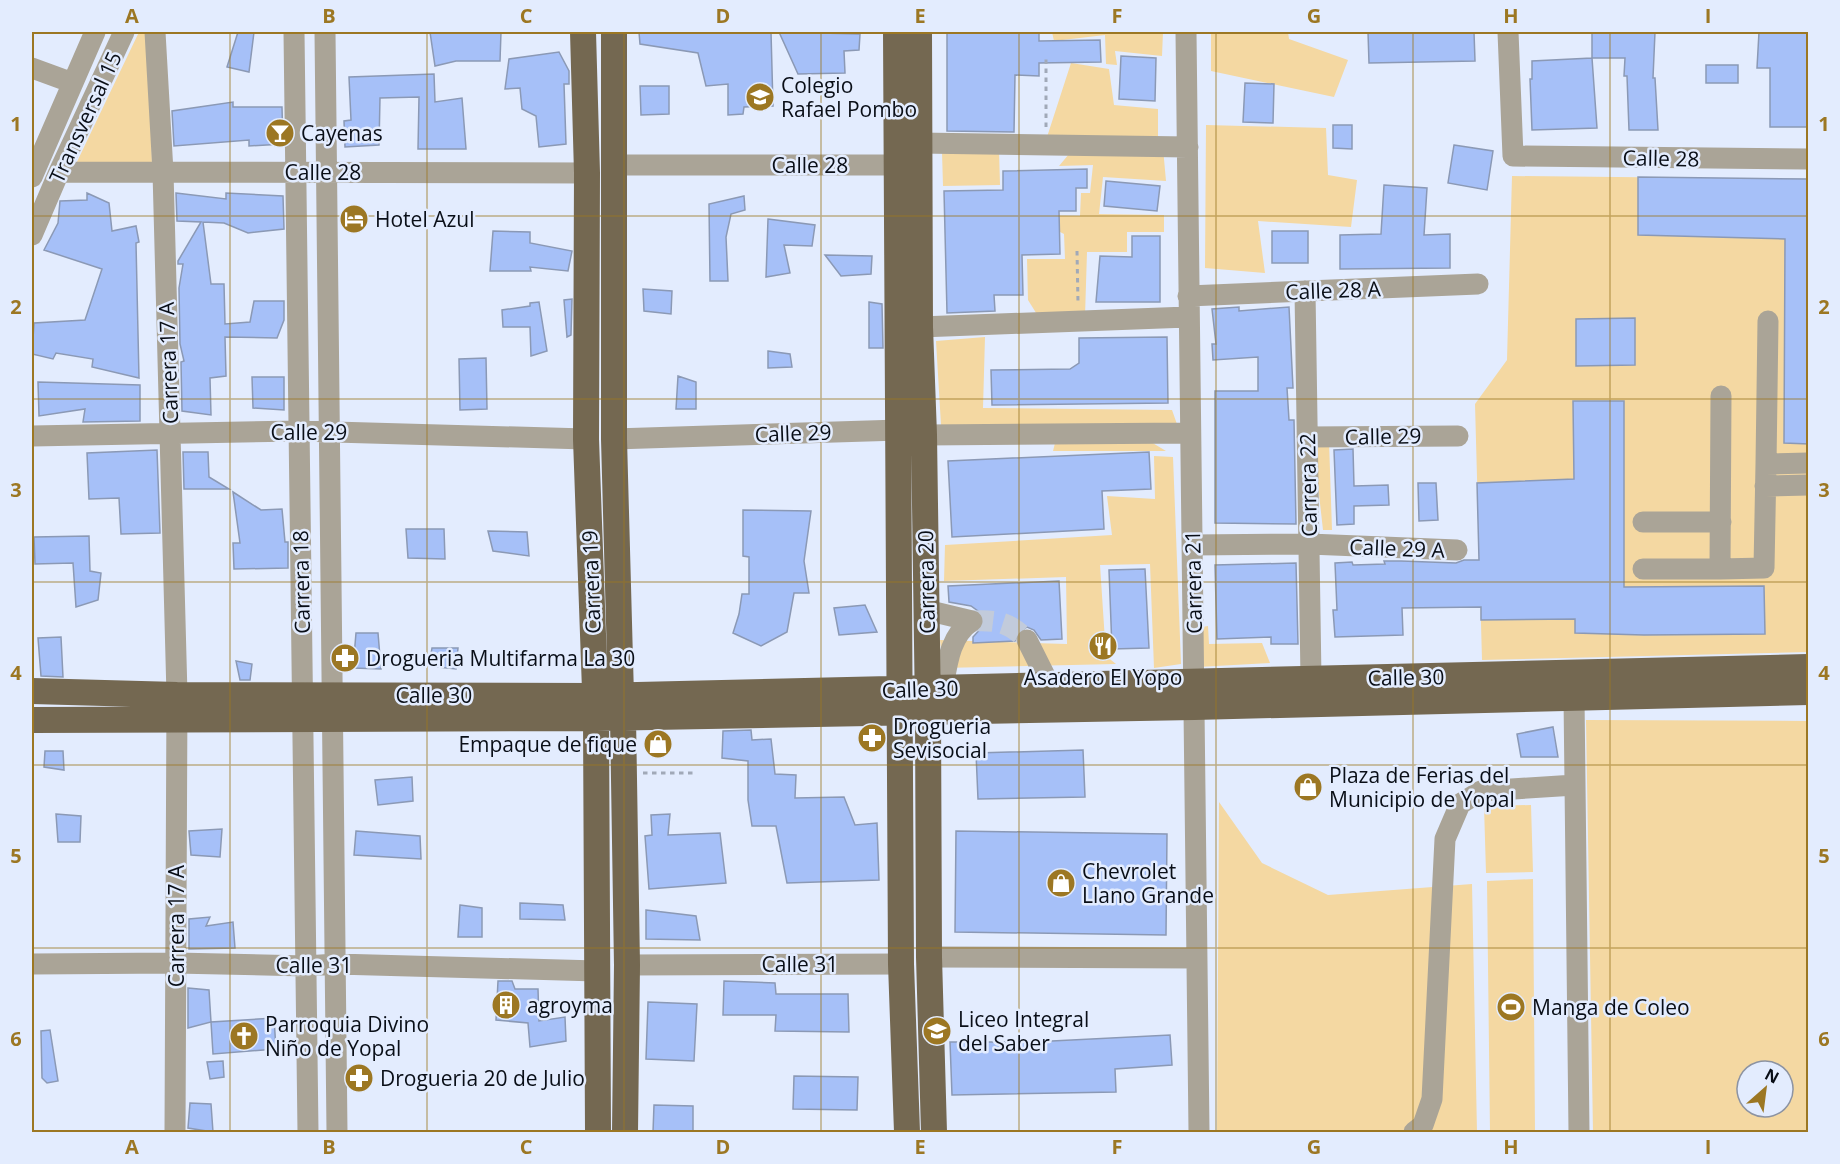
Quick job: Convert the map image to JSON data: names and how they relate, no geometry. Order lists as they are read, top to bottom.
{
  "streets": {
    "main road": ["Carrera 19", "Carrera 20", "Calle 30"],
    "street": [
      "Transversal 15",
      "Calle 28",
      "Calle 28 A",
      "Carrera 17 A",
      "Calle 29",
      "Carrera 22",
      "Calle 29 A",
      "Carrera 18",
      "Carrera 21",
      "Calle 31"
    ]
  },
  "crossings": [
    ["Transversal 15", "Calle 28"],
    ["Calle 28", "Carrera 17 A"],
    ["Calle 28", "Carrera 18"],
    ["Calle 28", "Carrera 19"],
    ["Calle 28", "Carrera 20"],
    ["Calle 28 A", "Carrera 22"],
    ["Calle 28 A", "Carrera 20"],
    ["Calle 28 A", "Carrera 21"],
    ["Carrera 17 A", "Calle 29"],
    ["Carrera 17 A", "Calle 30"],
    ["Carrera 17 A", "Calle 31"],
    ["Calle 29", "Carrera 22"],
    ["Calle 29", "Carrera 18"],
    ["Calle 29", "Carrera 19"],
    ["Calle 29", "Carrera 20"],
    ["Calle 29", "Carrera 21"],
    ["Carrera 22", "Calle 29 A"],
    ["Carrera 22", "Calle 30"],
    ["Calle 29 A", "Carrera 21"],
    ["Carrera 18", "Calle 30"],
    ["Carrera 18", "Calle 31"],
    ["Carrera 19", "Calle 30"],
    ["Carrera 19", "Calle 31"],
    ["Carrera 20", "Calle 30"],
    ["Carrera 20", "Calle 31"],
    ["Carrera 21", "Calle 30"]
  ],
  "places": {
    "school or university": ["Colegio Rafael Pombo", "Liceo Integral del Saber"],
    "bar": ["Cayenas"],
    "hotel": ["Hotel Azul"],
    "restaurant": ["Asadero El Yopo"],
    "pharmacy": ["Drogueria Multifarma La 30", "Drogueria Sevisocial", "Drogueria 20 de Julio"],
    "shop": ["Empaque de fique", "Plaza de Ferias del Municipio de Yopal", "Chevrolet Llano Grande"],
    "building": ["agroyma"],
    "sports": ["Manga de Coleo"],
    "church": ["Parroquia Divino Niño de Yopal"]
  },
  "north": "top right",
  "grid": {
    "columns": [
      "A",
      "B",
      "C",
      "D",
      "E",
      "F",
      "G",
      "H",
      "I"
    ],
    "rows": [
      "1",
      "2",
      "3",
      "4",
      "5",
      "6"
    ]
  }
}
